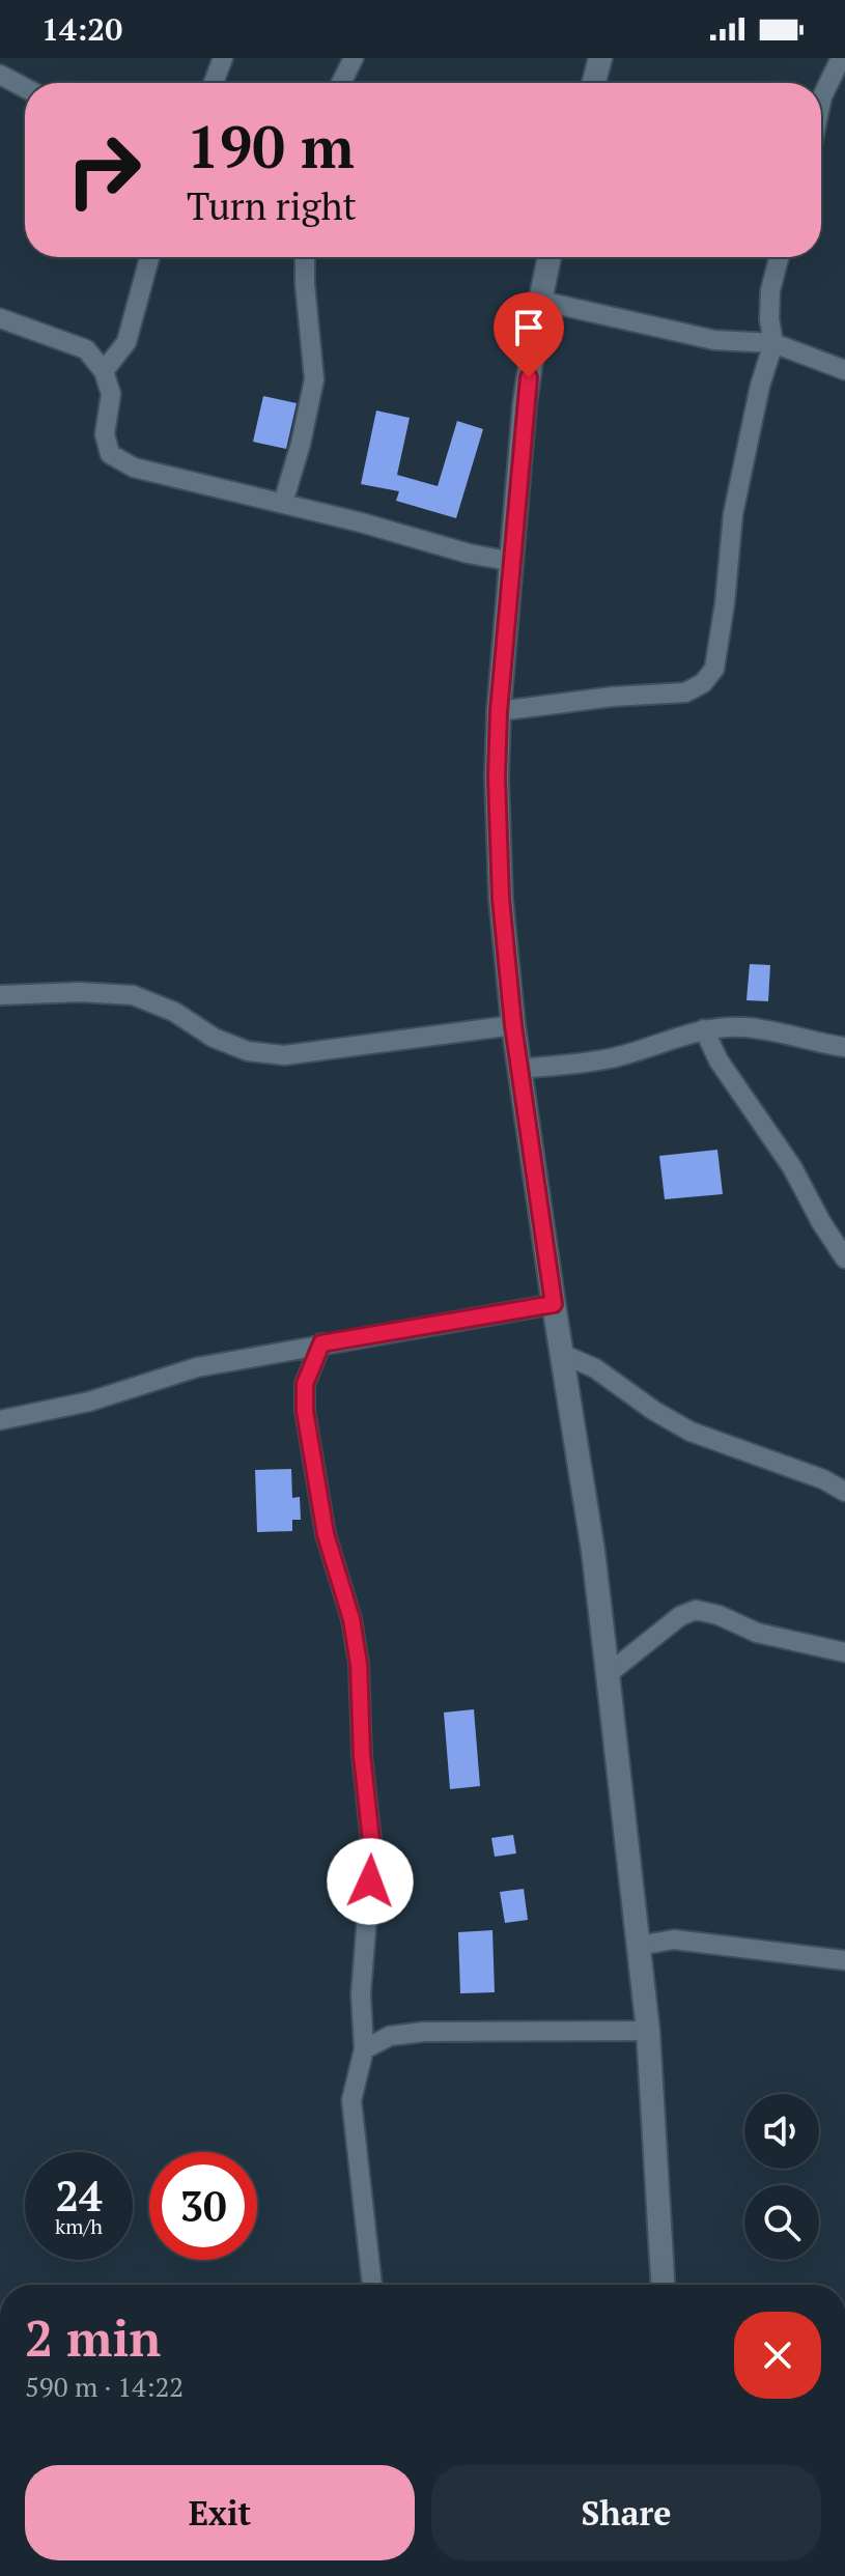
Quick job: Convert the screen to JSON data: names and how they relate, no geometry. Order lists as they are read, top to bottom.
{
  "page": {
    "status": "14:20",
    "turn": ["190 m", "Turn right"],
    "speed": "24 km/h",
    "limit": "30",
    "heading": ["2 min", "590 m · 14:22"],
    "buttons": ["Exit", "Share"]
  }
}
